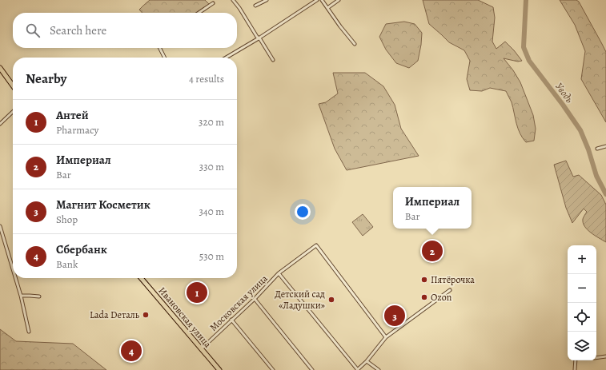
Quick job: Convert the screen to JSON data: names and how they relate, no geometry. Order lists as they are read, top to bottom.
{
  "streets": {
    "main road": ["Ивановская улица"],
    "street": ["Московская улица"]
  },
  "crossings": [
    ["Московская улица", "Ивановская улица"]
  ],
  "water": ["Уводь"],
  "places": [
    "Пятёрочка",
    "Ozon",
    "Детский сад «Ладушки»",
    "Lada Dеталь"
  ],
  "page": {
    "search": "Search here",
    "heading": ["Nearby", "4 results"],
    "list": [
      {
        "mark": "1",
        "name": "Антей",
        "note": "Pharmacy",
        "value": "320 m"
      },
      {
        "mark": "2",
        "name": "Империал",
        "note": "Bar",
        "value": "330 m"
      },
      {
        "mark": "3",
        "name": "Магнит Косметик",
        "note": "Shop",
        "value": "340 m"
      },
      {
        "mark": "4",
        "name": "Сбербанк",
        "note": "Bank",
        "value": "530 m"
      }
    ],
    "popup": ["Империал", "Bar"],
    "pins": [
      "2",
      "1",
      "3",
      "4"
    ],
    "map_buttons": ["+", "−"]
  }
}
